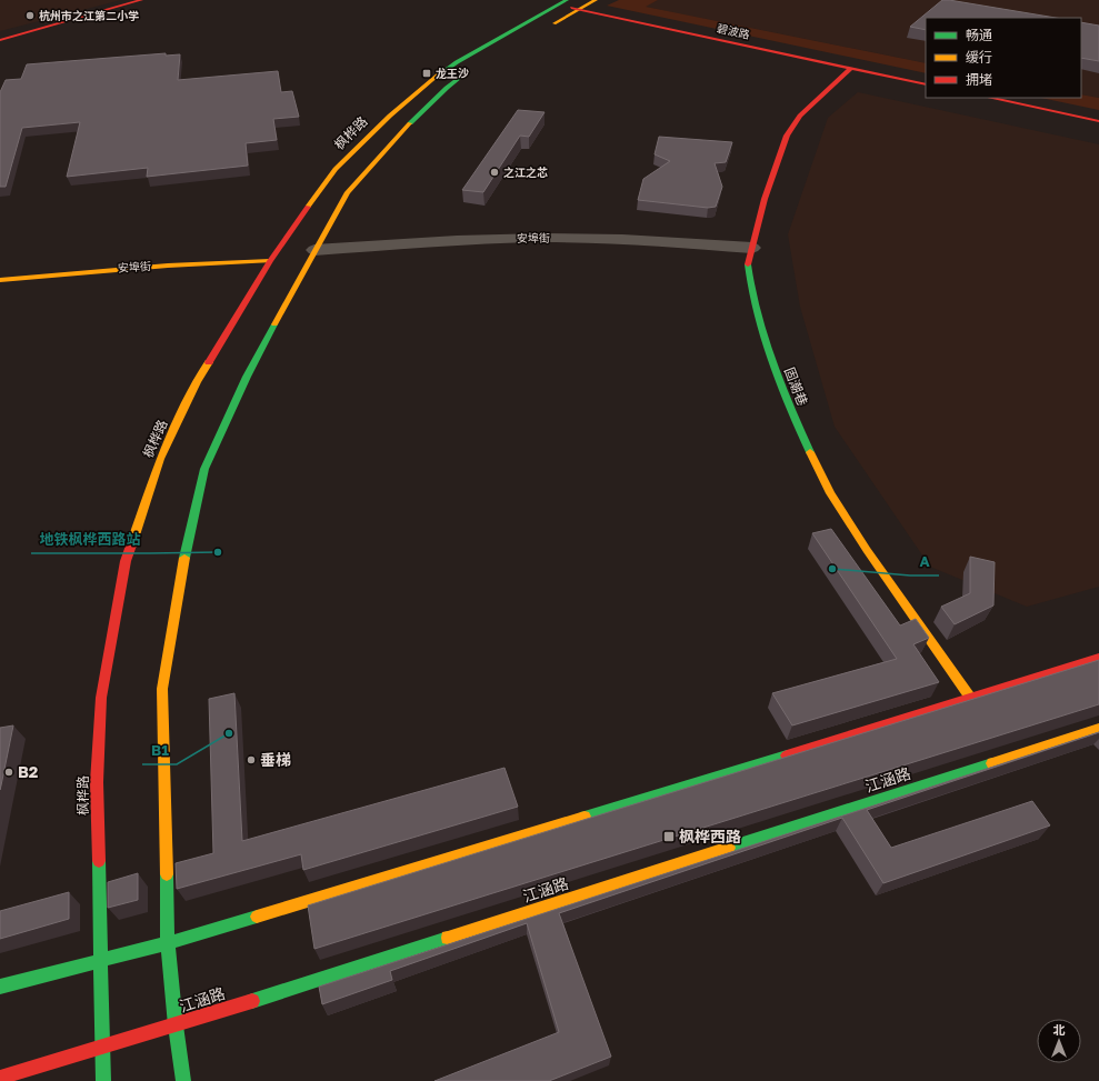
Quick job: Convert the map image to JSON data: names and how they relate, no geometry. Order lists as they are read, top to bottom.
{
  "streets": {
    "main road": [
      "碧波路",
      "枫桦路",
      "安埠街",
      "固潮巷",
      "江涵路"
    ]
  },
  "crossings": [
    ["碧波路", "枫桦路"],
    ["碧波路", "固潮巷"],
    ["枫桦路", "安埠街"],
    ["枫桦路", "江涵路"],
    ["安埠街", "固潮巷"]
  ],
  "places": {
    "other": [
      "杭州市之江第二小学",
      "之江之芯",
      "地铁枫桦西路站",
      "A",
      "B1",
      "垂梯",
      "B2"
    ],
    "transit": ["龙王沙", "枫桦西路"]
  },
  "legend": ["畅通", "缓行", "拥堵"],
  "north": "top"
}
